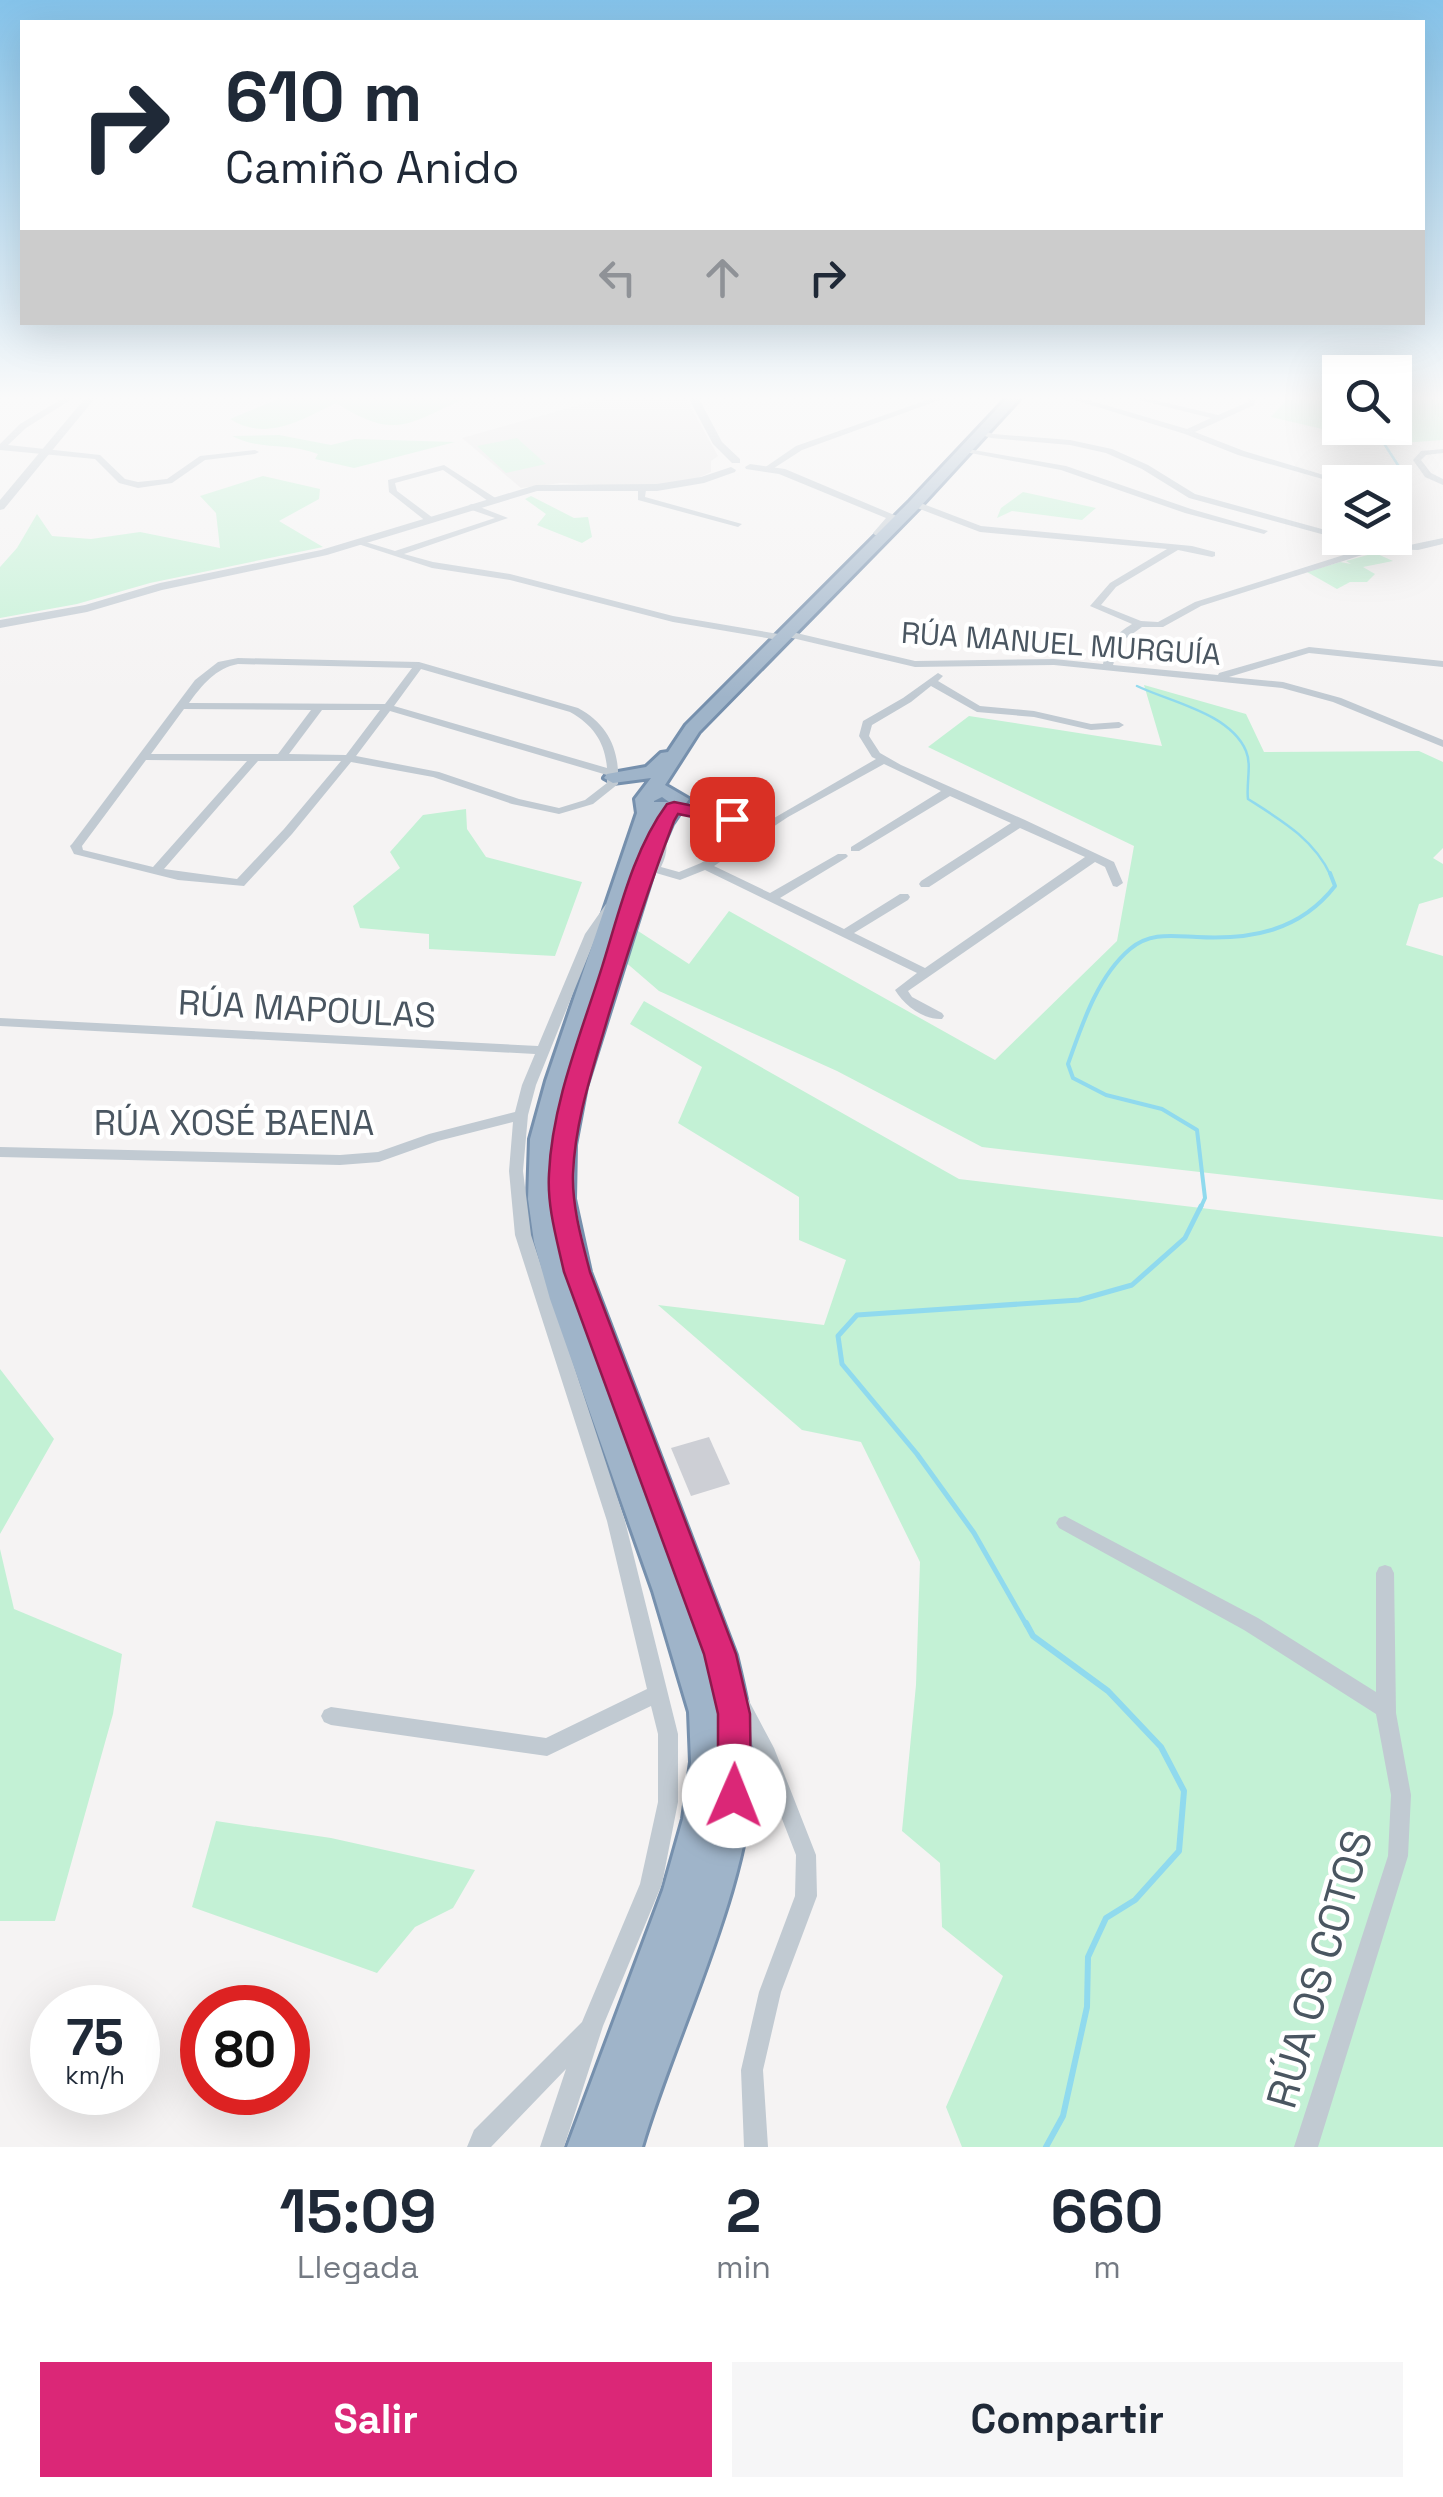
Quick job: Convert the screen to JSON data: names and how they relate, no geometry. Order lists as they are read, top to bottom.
{
  "streets": {
    "street": [
      "RÚA MANUEL MURGUÍA",
      "RÚA MAPOULAS",
      "RÚA XOSÉ BAENA",
      "RÚA OS COTOS"
    ]
  },
  "page": {
    "turn": ["610 m", "Camiño Anido"],
    "speed": "75 km/h",
    "limit": "80",
    "eta": [
      "15:09",
      "Llegada",
      "2",
      "min",
      "660",
      "m"
    ],
    "buttons": ["Salir", "Compartir"]
  }
}
